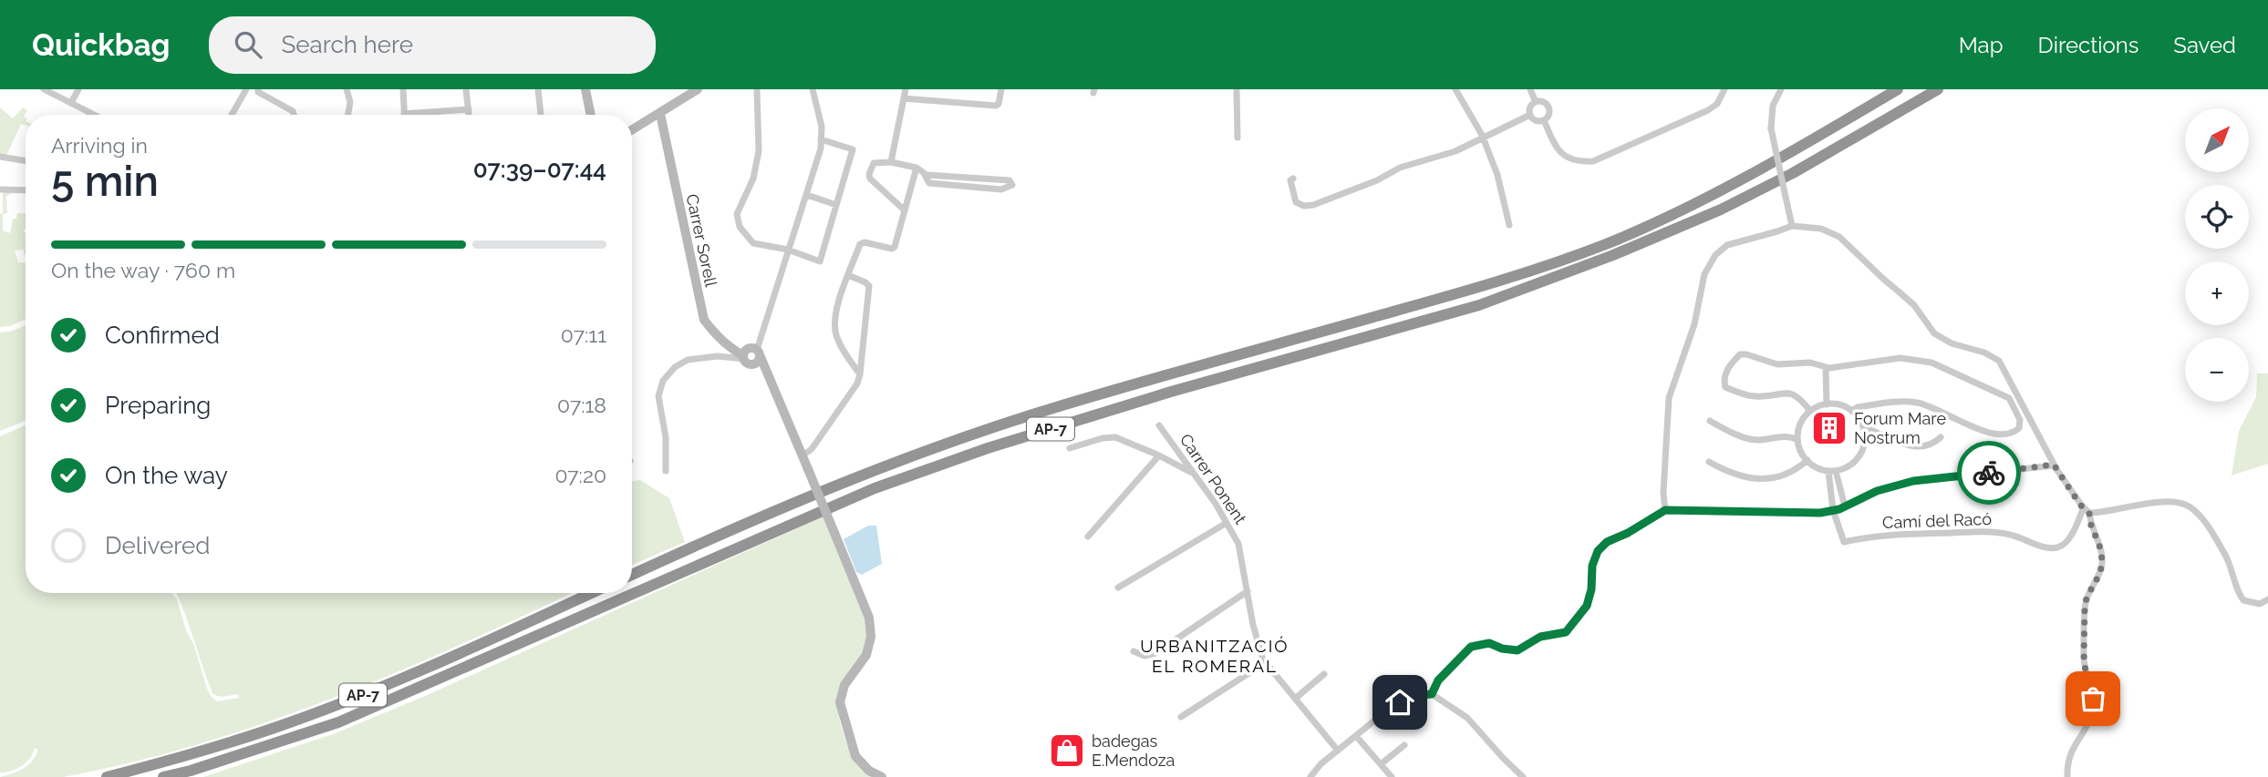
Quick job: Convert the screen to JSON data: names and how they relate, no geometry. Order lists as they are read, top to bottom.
{
  "streets": {
    "highway": ["AP-7"],
    "street": ["Carrer Sorell", "Carrer Ponent", "Camí del Racó"]
  },
  "districts": ["URBANITZACIÓ EL ROMERAL"],
  "places": {
    "building": ["Forum Mare Nostrum"],
    "shop": ["badegas E.Mendoza"]
  },
  "north": "top right",
  "page": {
    "header": "Quickbag",
    "search": "Search here",
    "nav": ["Map", "Directions", "Saved"],
    "map_buttons": ["+", "−"],
    "heading": ["5 min", "Arriving in", "07:39–07:44"],
    "bar": "On the way · 760 m",
    "list": [
      ["Confirmed", "07:11"],
      ["Preparing", "07:18"],
      ["On the way", "07:20"],
      "Delivered"
    ]
  }
}
